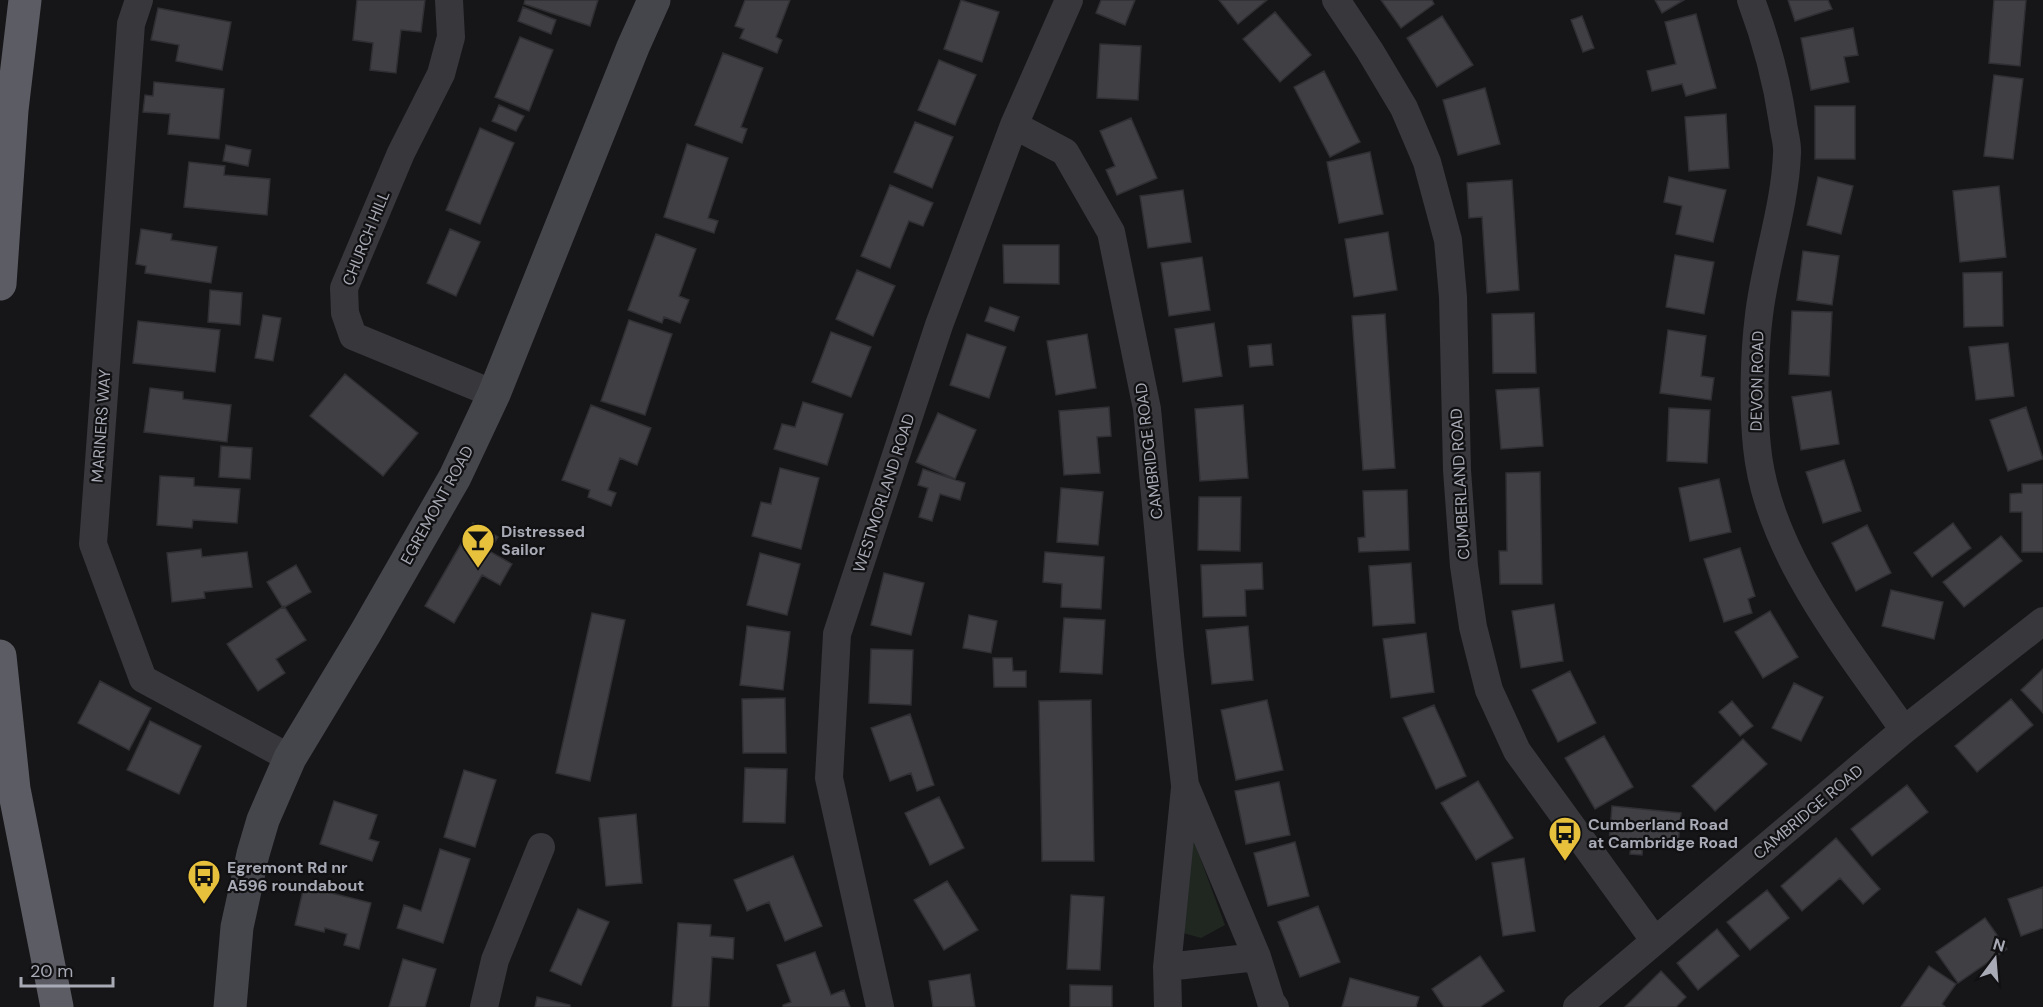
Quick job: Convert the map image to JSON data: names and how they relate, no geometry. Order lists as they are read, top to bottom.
{
  "streets": {
    "main road": ["EGREMONT ROAD"],
    "street": [
      "CHURCH HILL",
      "DEVON ROAD",
      "MARINERS WAY",
      "CAMBRIDGE ROAD",
      "CUMBERLAND ROAD",
      "WESTMORLAND ROAD"
    ]
  },
  "crossings": [
    ["CHURCH HILL", "EGREMONT ROAD"],
    ["DEVON ROAD", "CAMBRIDGE ROAD"],
    ["MARINERS WAY", "EGREMONT ROAD"],
    ["CAMBRIDGE ROAD", "CUMBERLAND ROAD"],
    ["CAMBRIDGE ROAD", "WESTMORLAND ROAD"]
  ],
  "places": {
    "bar": ["Distressed Sailor"],
    "bus stop": ["Cumberland Road at Cambridge Road", "Egremont Rd nr A596 roundabout"]
  },
  "scale_bar": "20 m",
  "north": "top"
}
